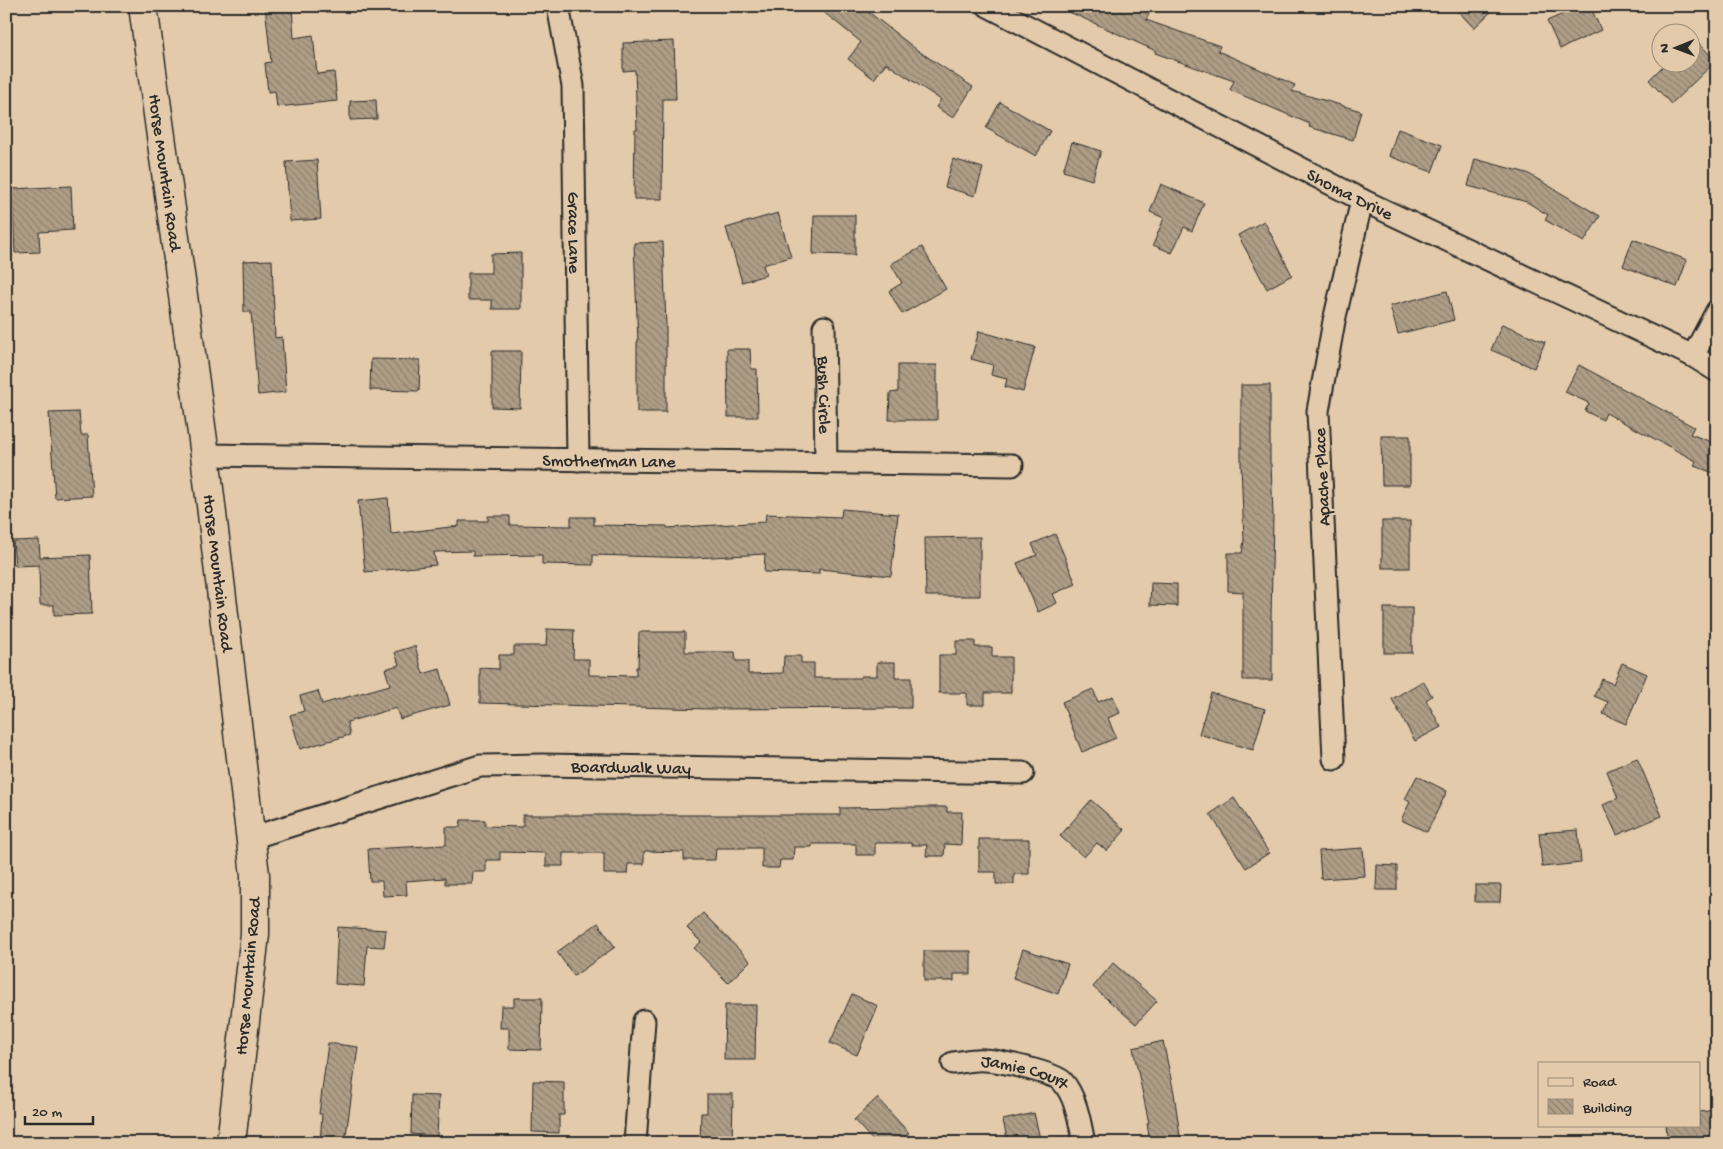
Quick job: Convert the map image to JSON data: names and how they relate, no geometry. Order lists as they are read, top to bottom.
{
  "streets": {
    "street": [
      "Horse Mountain Road",
      "Shoma Drive",
      "Grace Lane",
      "Bush Circle",
      "Smotherman Lane",
      "Apache Place",
      "Boardwalk Way",
      "Jamie Court"
    ]
  },
  "crossings": [
    ["Horse Mountain Road", "Smotherman Lane"],
    ["Horse Mountain Road", "Boardwalk Way"],
    ["Shoma Drive", "Apache Place"],
    ["Grace Lane", "Smotherman Lane"],
    ["Bush Circle", "Smotherman Lane"]
  ],
  "legend": ["Road", "Building"],
  "scale_bar": "20 m",
  "north": "left"
}
